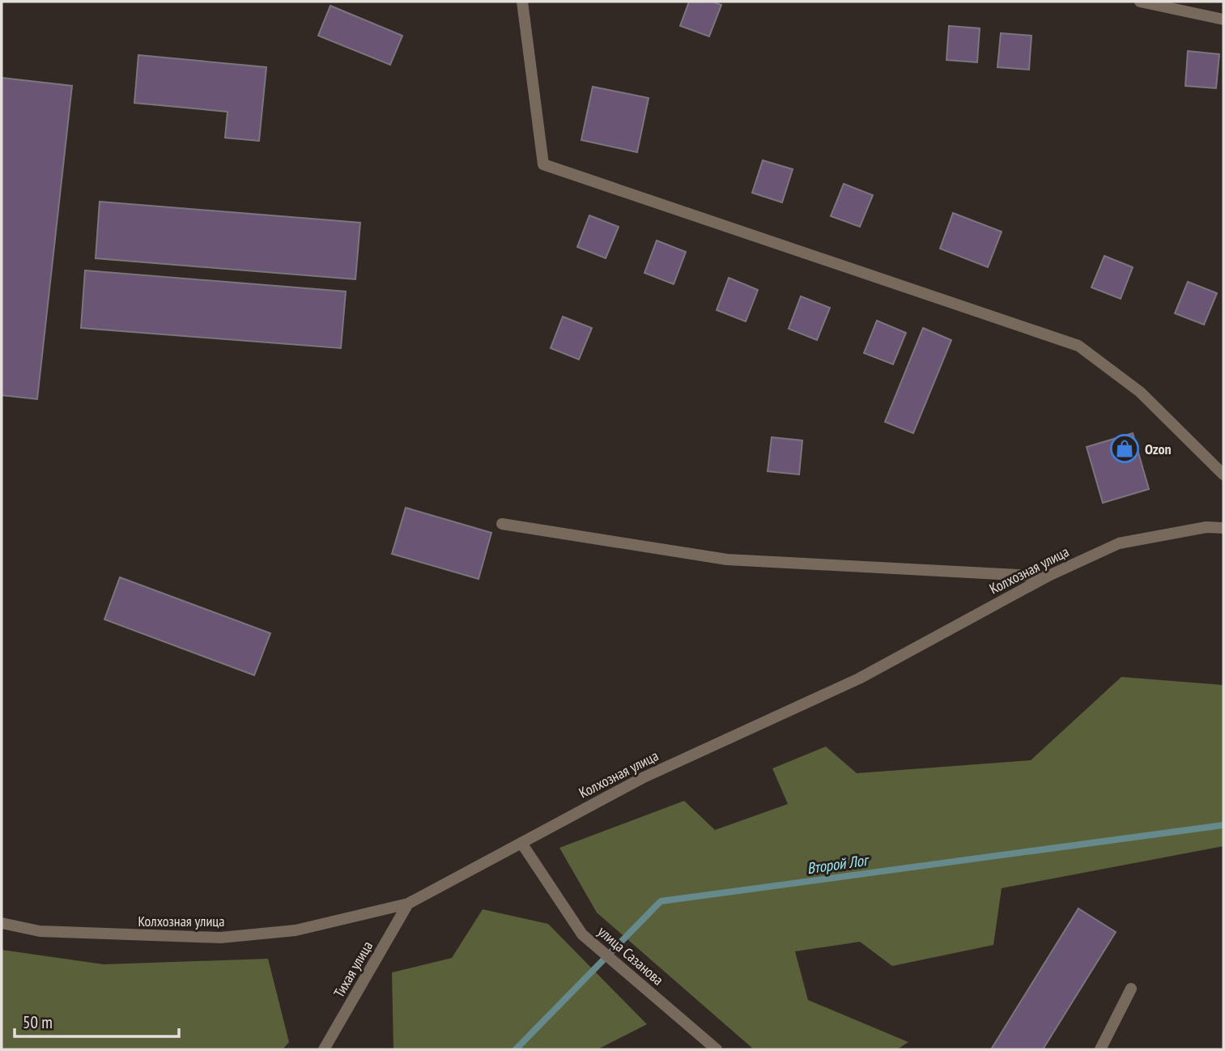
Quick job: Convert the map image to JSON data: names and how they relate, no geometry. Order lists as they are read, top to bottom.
{
  "streets": {
    "street": ["Колхозная улица", "улица Сазанова", "Тихая улица"]
  },
  "crossings": [
    ["Колхозная улица", "улица Сазанова"],
    ["Колхозная улица", "Тихая улица"]
  ],
  "water": ["Второй Лог"],
  "places": {
    "shop": ["Ozon"]
  },
  "scale_bar": "50 m"
}
